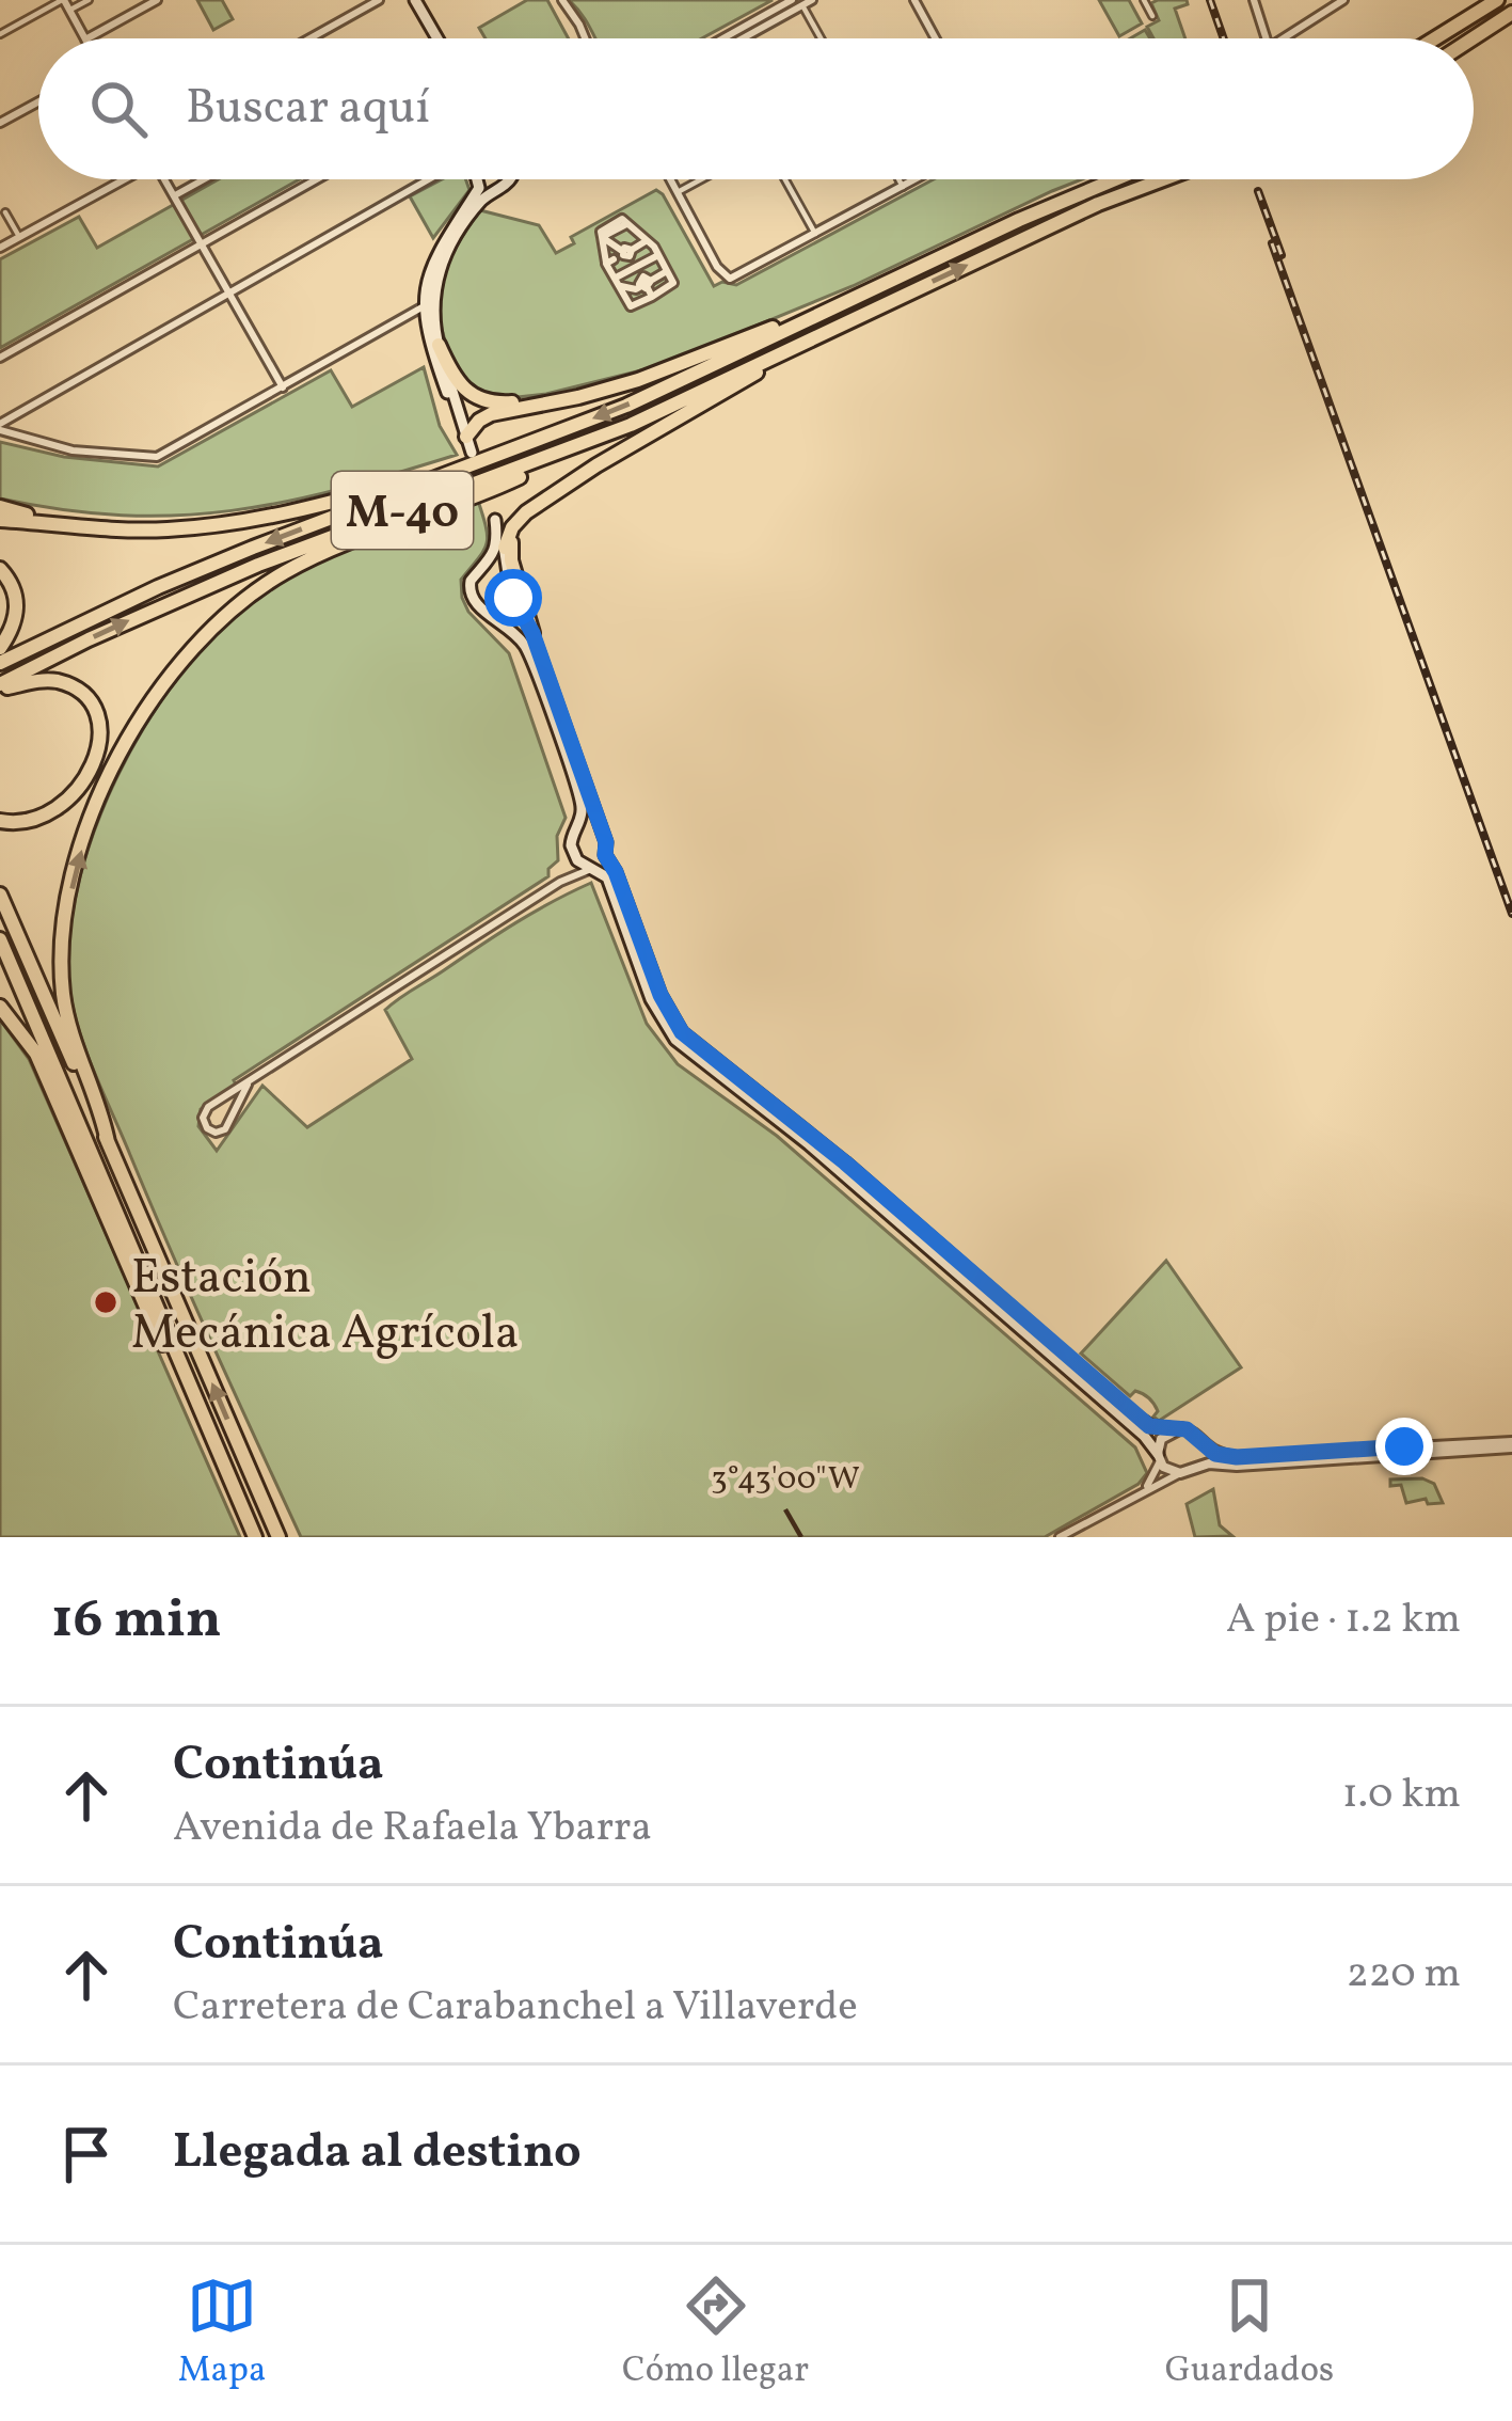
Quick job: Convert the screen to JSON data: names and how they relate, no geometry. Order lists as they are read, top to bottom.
{
  "streets": {
    "highway": ["M-40"]
  },
  "places": ["Estación Mecánica Agrícola"],
  "page": {
    "search": "Buscar aquí",
    "heading": ["16 min", "A pie · 1.2 km"],
    "list": [
      ["Continúa", "Avenida de Rafaela Ybarra", "1.0 km"],
      ["Continúa", "Carretera de Carabanchel a Villaverde", "220 m"],
      "Llegada al destino"
    ],
    "nav": ["Mapa", "Cómo llegar", "Guardados"]
  },
  "coordinates": ["3°43'00\"W"]
}
